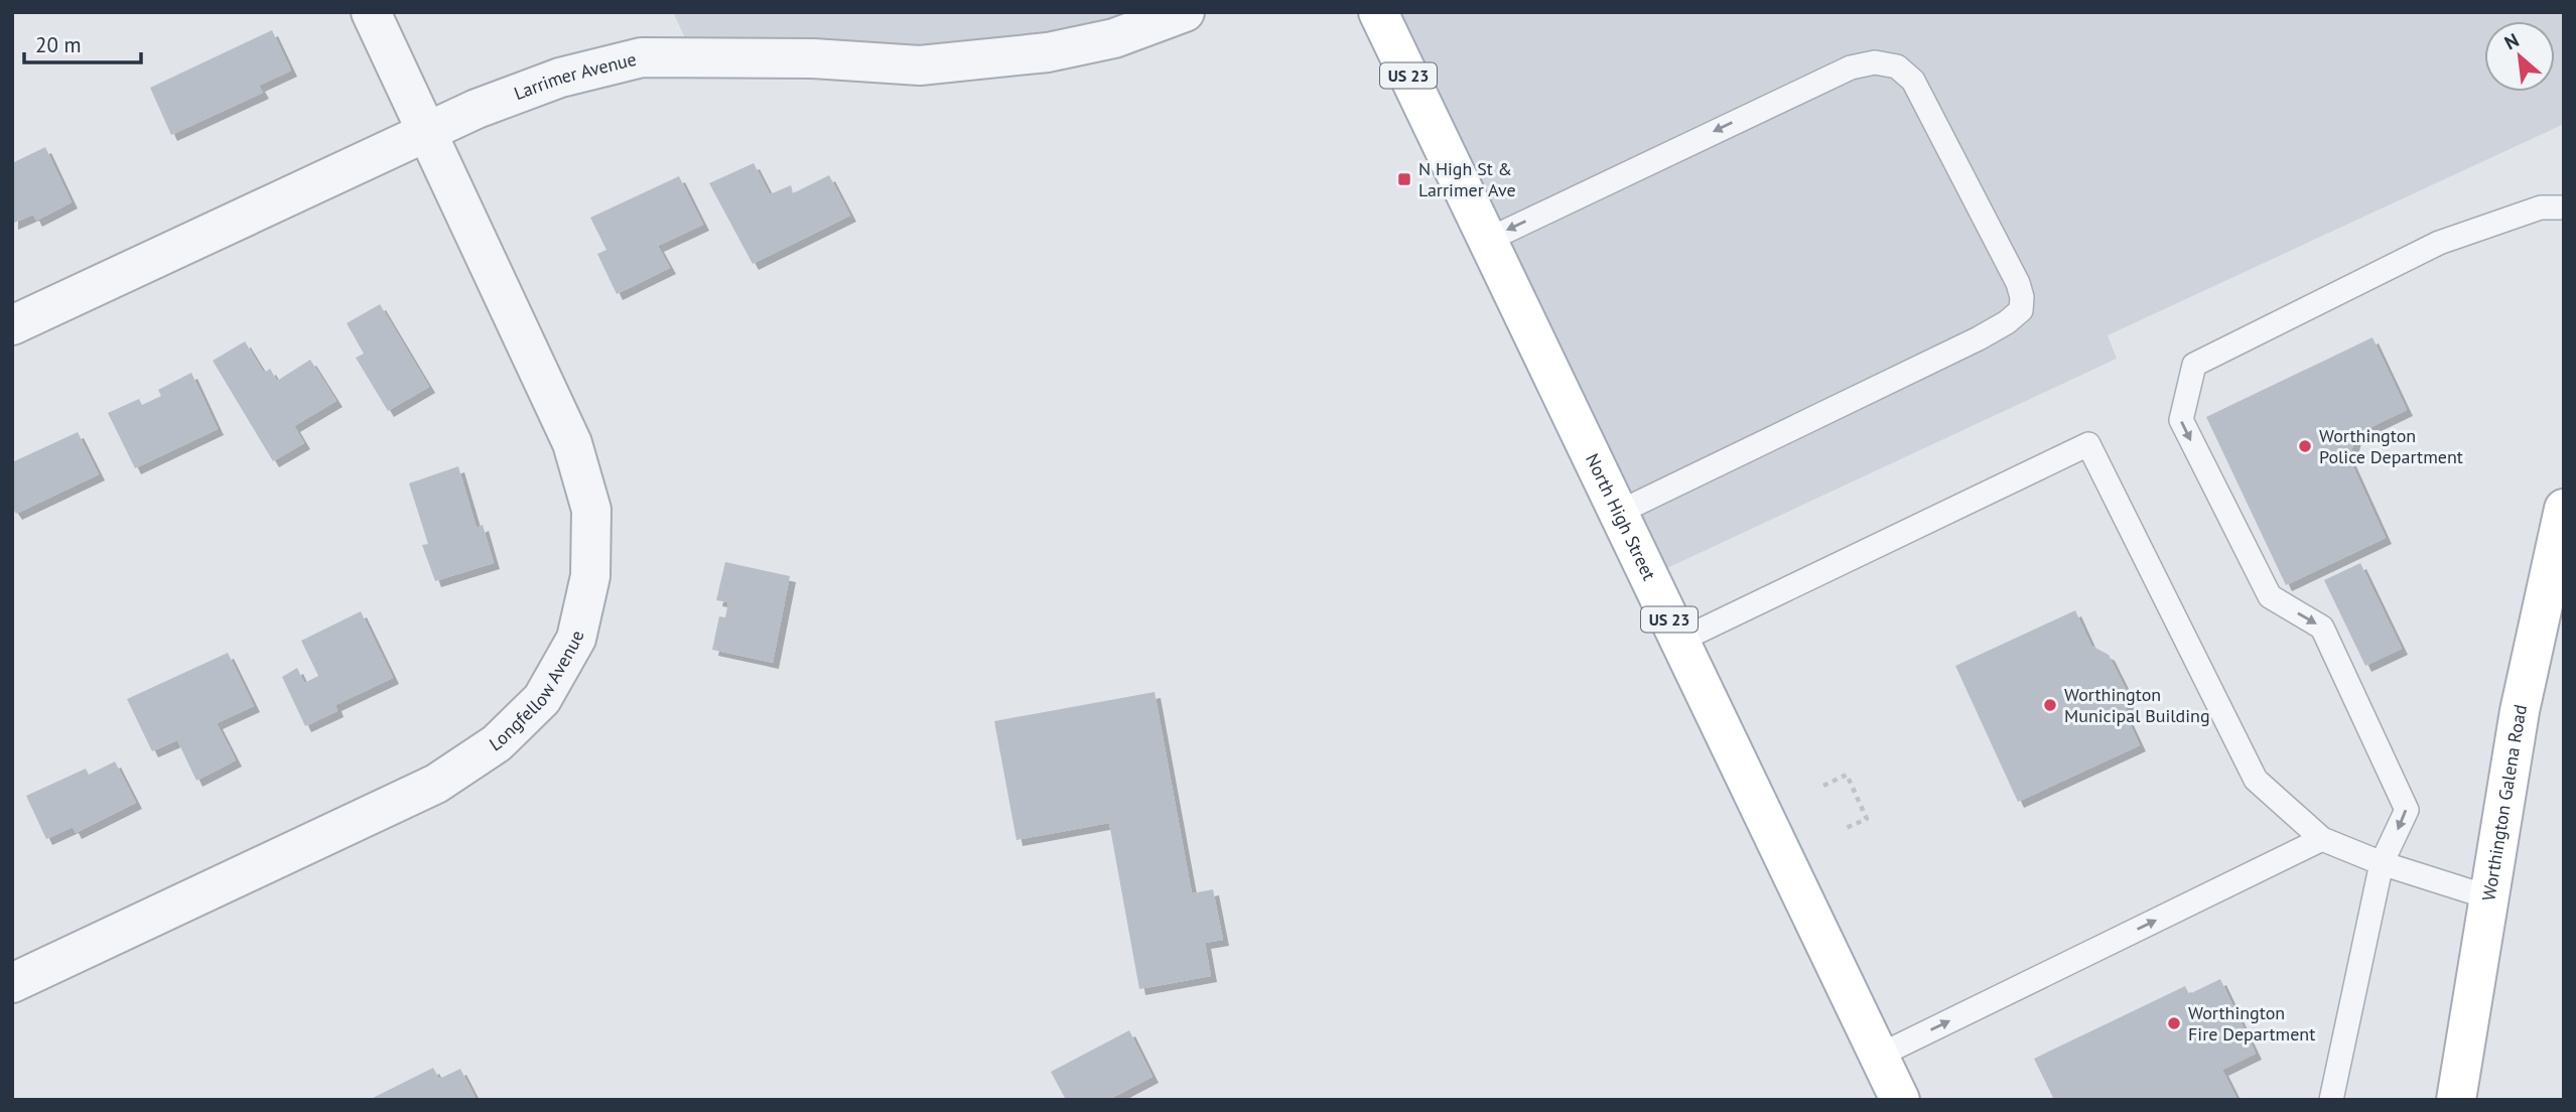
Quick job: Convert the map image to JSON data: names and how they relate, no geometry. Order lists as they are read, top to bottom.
{
  "streets": {
    "main road": ["US 23", "North High Street", "Worthington Galena Road"],
    "street": ["Larrimer Avenue", "Longfellow Avenue"]
  },
  "crossings": [
    ["Larrimer Avenue", "Longfellow Avenue"]
  ],
  "places": {
    "transit": ["N High St & Larrimer Ave"],
    "other": ["Worthington Police Department", "Worthington Municipal Building", "Worthington Fire Department"]
  },
  "scale_bar": "20 m",
  "north": "top left"
}
